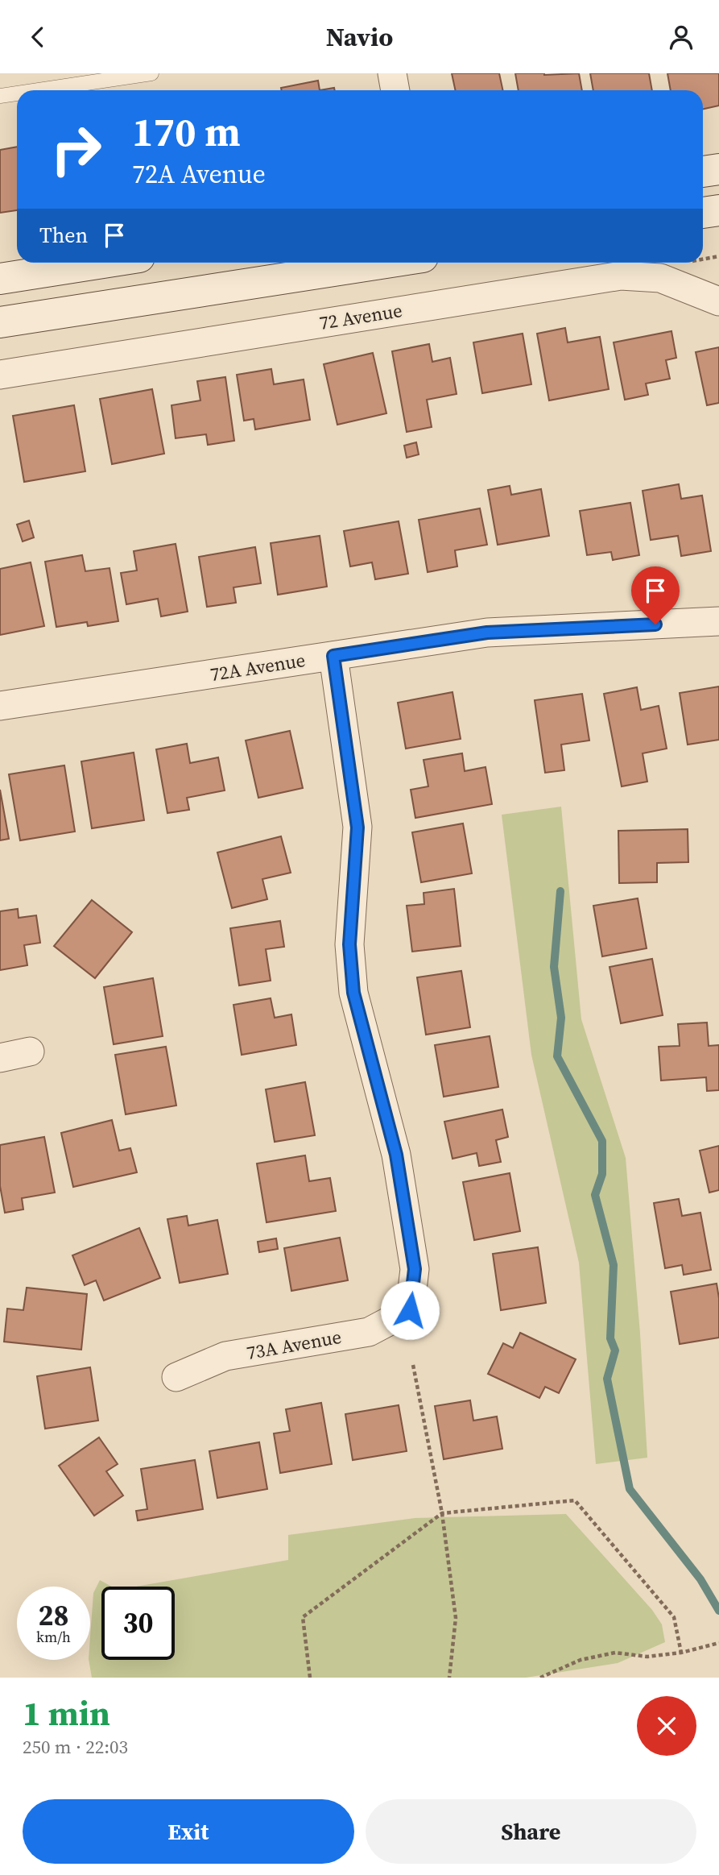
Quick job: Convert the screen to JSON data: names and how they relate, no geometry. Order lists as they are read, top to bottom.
{
  "streets": {
    "street": ["72 Avenue", "72A Avenue", "73A Avenue"]
  },
  "crossings": [
    ["72A Avenue", "73A Avenue"]
  ],
  "page": {
    "header": "Navio",
    "turn": ["170 m", "72A Avenue"],
    "then": "Then",
    "speed": "28 km/h",
    "limit": "30",
    "heading": ["1 min", "250 m · 22:03"],
    "buttons": ["Exit", "Share"]
  }
}
